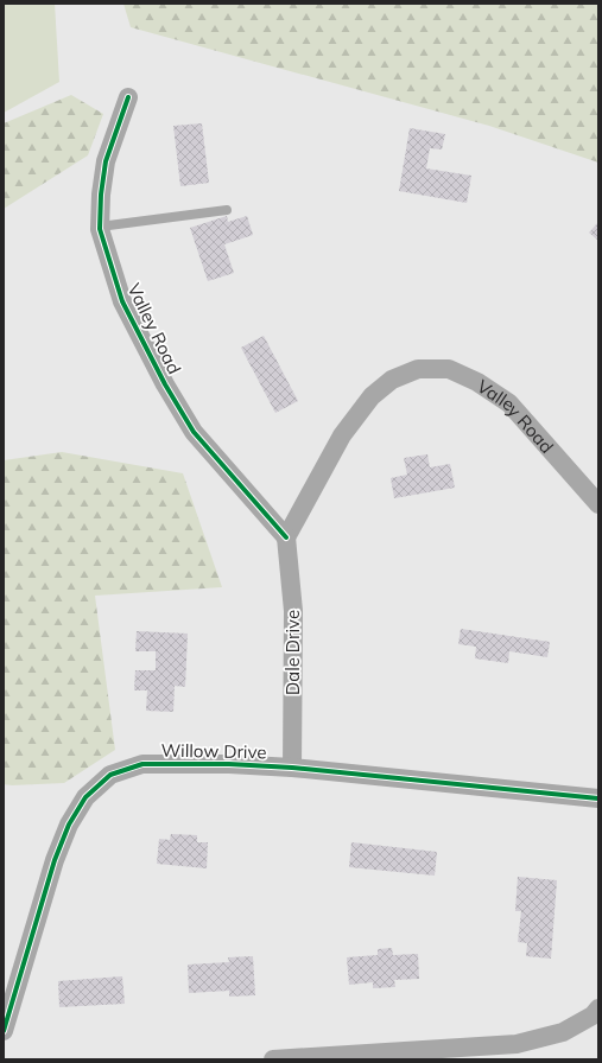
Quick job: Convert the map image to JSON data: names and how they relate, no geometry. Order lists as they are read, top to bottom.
{
  "streets": {
    "street": ["Valley Road", "Dale Drive", "Willow Drive"]
  },
  "crossings": [
    ["Valley Road", "Dale Drive"],
    ["Dale Drive", "Willow Drive"]
  ]
}
